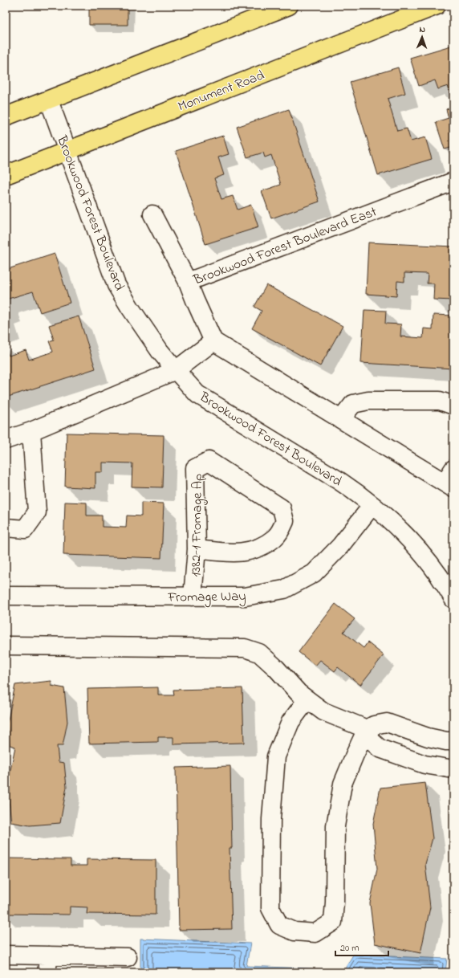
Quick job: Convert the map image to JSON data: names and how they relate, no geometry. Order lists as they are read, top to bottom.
{
  "streets": {
    "main road": ["Monument Road"],
    "street": [
      "Brookwood Forest Boulevard",
      "Brookwood Forest Boulevard East",
      "1382-1 Fromage Ap",
      "Fromage Way"
    ]
  },
  "crossings": [
    ["Monument Road", "Brookwood Forest Boulevard"],
    ["Brookwood Forest Boulevard", "Fromage Way"],
    ["1382-1 Fromage Ap", "Fromage Way"]
  ],
  "scale_bar": "20 m",
  "north": "top"
}
